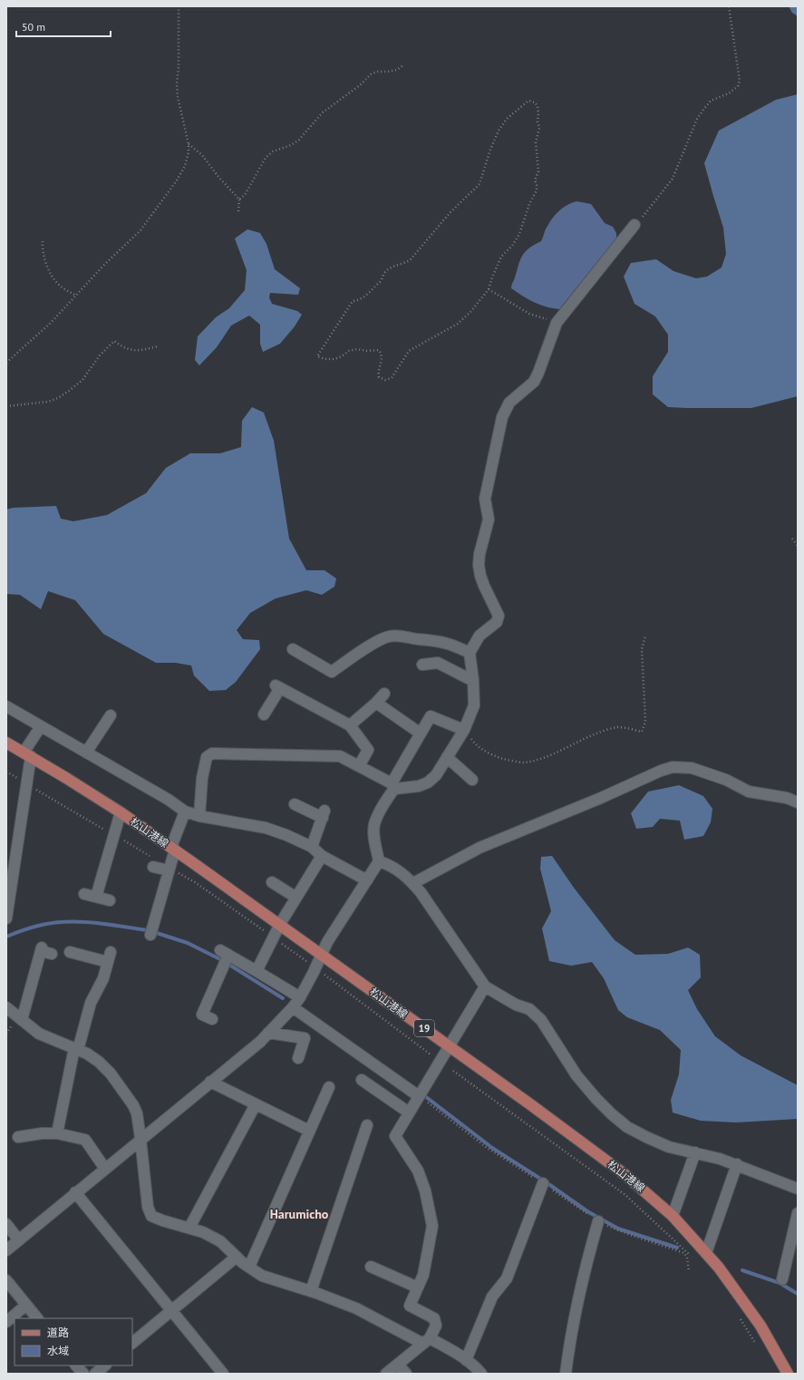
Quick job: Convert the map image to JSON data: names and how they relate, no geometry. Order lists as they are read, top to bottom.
{
  "streets": {
    "main road": ["松山港線", "19"]
  },
  "districts": ["Harumicho"],
  "legend": ["道路", "水域"],
  "scale_bar": "50 m"
}
